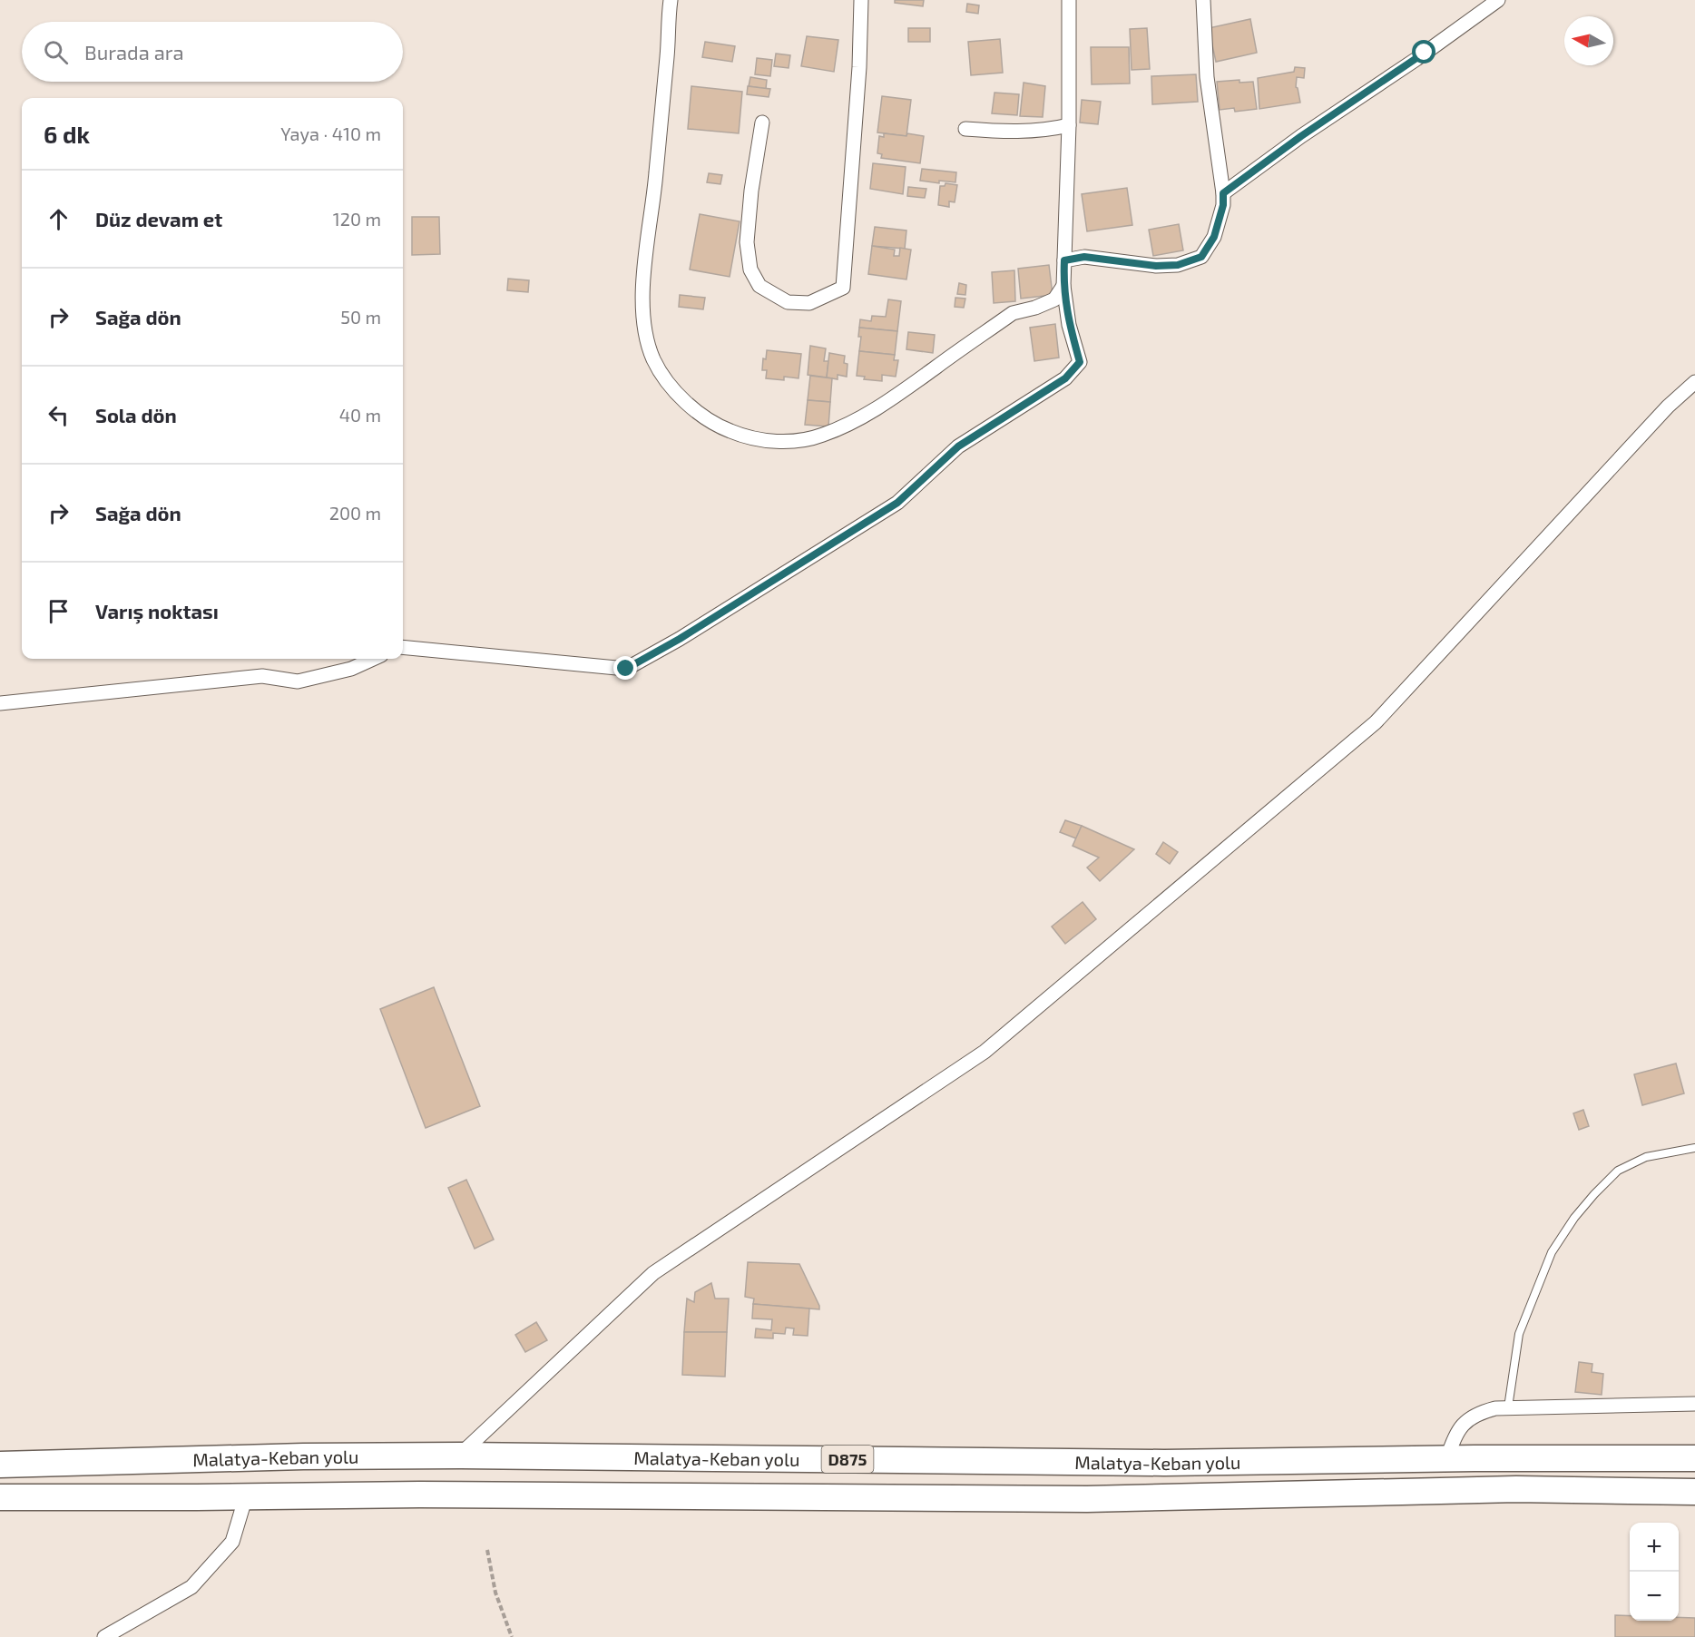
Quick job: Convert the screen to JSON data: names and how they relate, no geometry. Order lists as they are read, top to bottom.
{
  "streets": {
    "highway": ["Malatya-Keban yolu", "D875"]
  },
  "north": "left",
  "page": {
    "search": "Burada ara",
    "heading": ["6 dk", "Yaya · 410 m"],
    "list": [
      ["Düz devam et", "120 m"],
      ["Sağa dön", "50 m"],
      ["Sola dön", "40 m"],
      ["Sağa dön", "200 m"],
      "Varış noktası"
    ],
    "map_buttons": ["+", "−"]
  }
}
